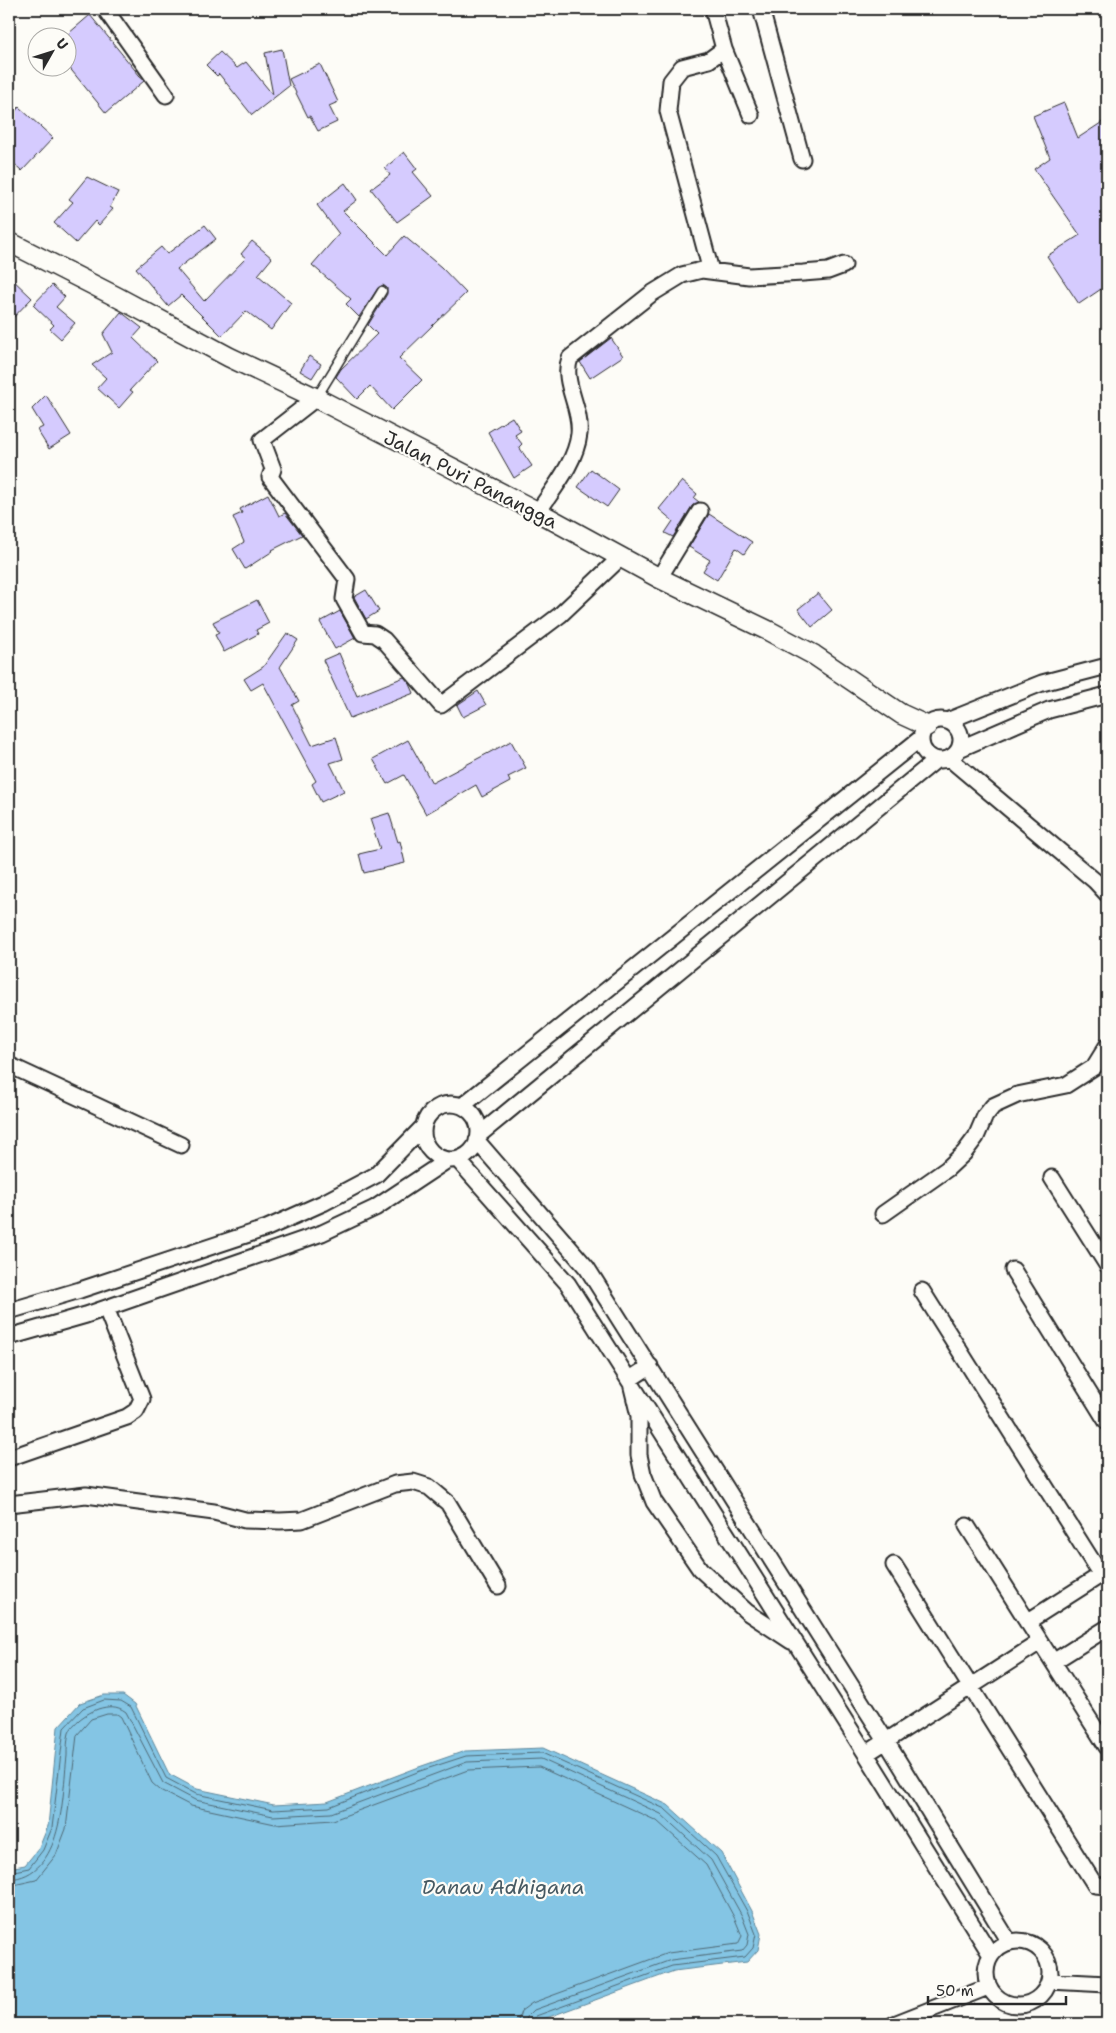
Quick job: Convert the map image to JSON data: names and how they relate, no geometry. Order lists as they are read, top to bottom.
{
  "streets": {
    "street": ["Jalan Puri Panangga"]
  },
  "water": ["Danau Adhigana"],
  "scale_bar": "50 m",
  "north": "top right"
}
